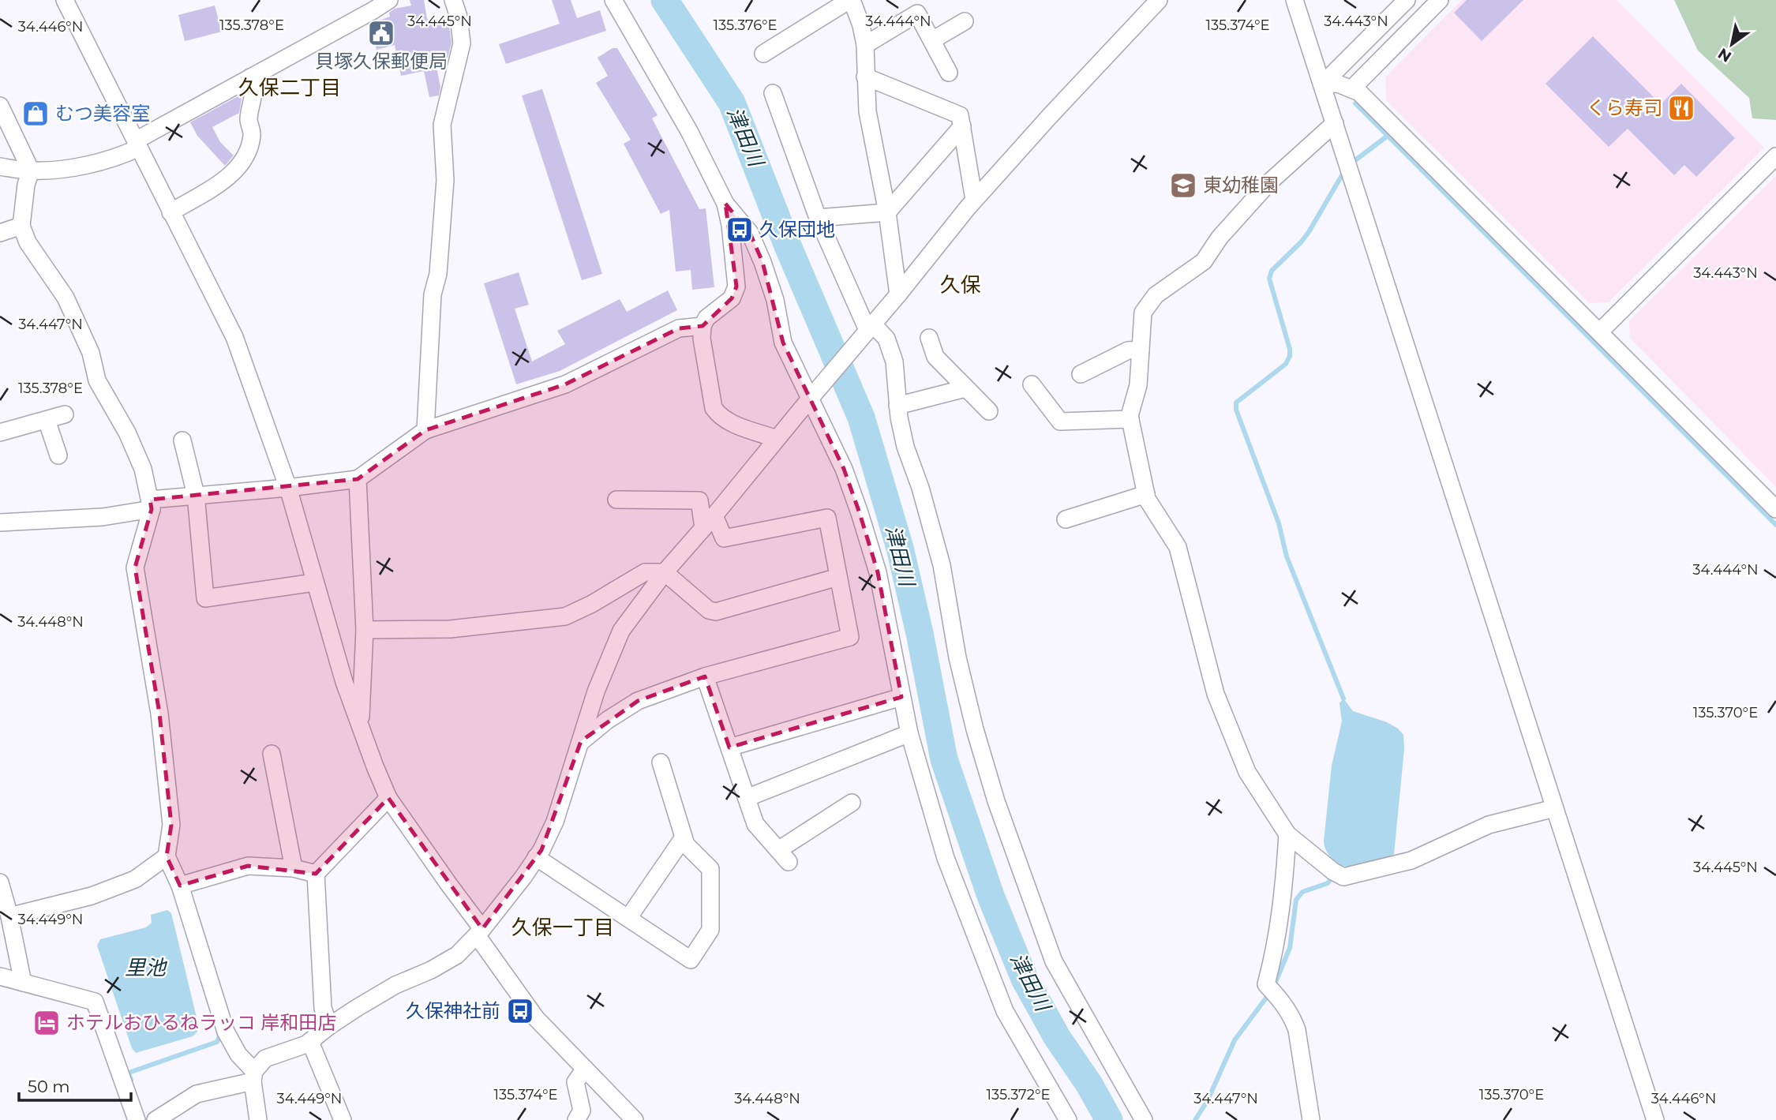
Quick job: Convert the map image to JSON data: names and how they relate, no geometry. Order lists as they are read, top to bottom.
{
  "districts": ["久保二丁目", "久保", "久保一丁目"],
  "water": ["津田川", "里池"],
  "places": {
    "public building": ["貝塚久保郵便局"],
    "restaurant": ["くら寿司"],
    "shop": ["むつ美容室"],
    "school or university": ["東幼稚園"],
    "bus stop": ["久保団地", "久保神社前"],
    "hotel": ["ホテルおひるねラッコ 岸和田店"]
  },
  "scale_bar": "50 m",
  "north": "bottom left",
  "coordinates": [
    "34.445°N",
    "34.444°N",
    "34.443°N",
    "135.378°E",
    "135.376°E",
    "135.374°E",
    "34.446°N",
    "34.447°N",
    "34.448°N",
    "135.370°E",
    "34.449°N",
    "135.372°E"
  ]
}
